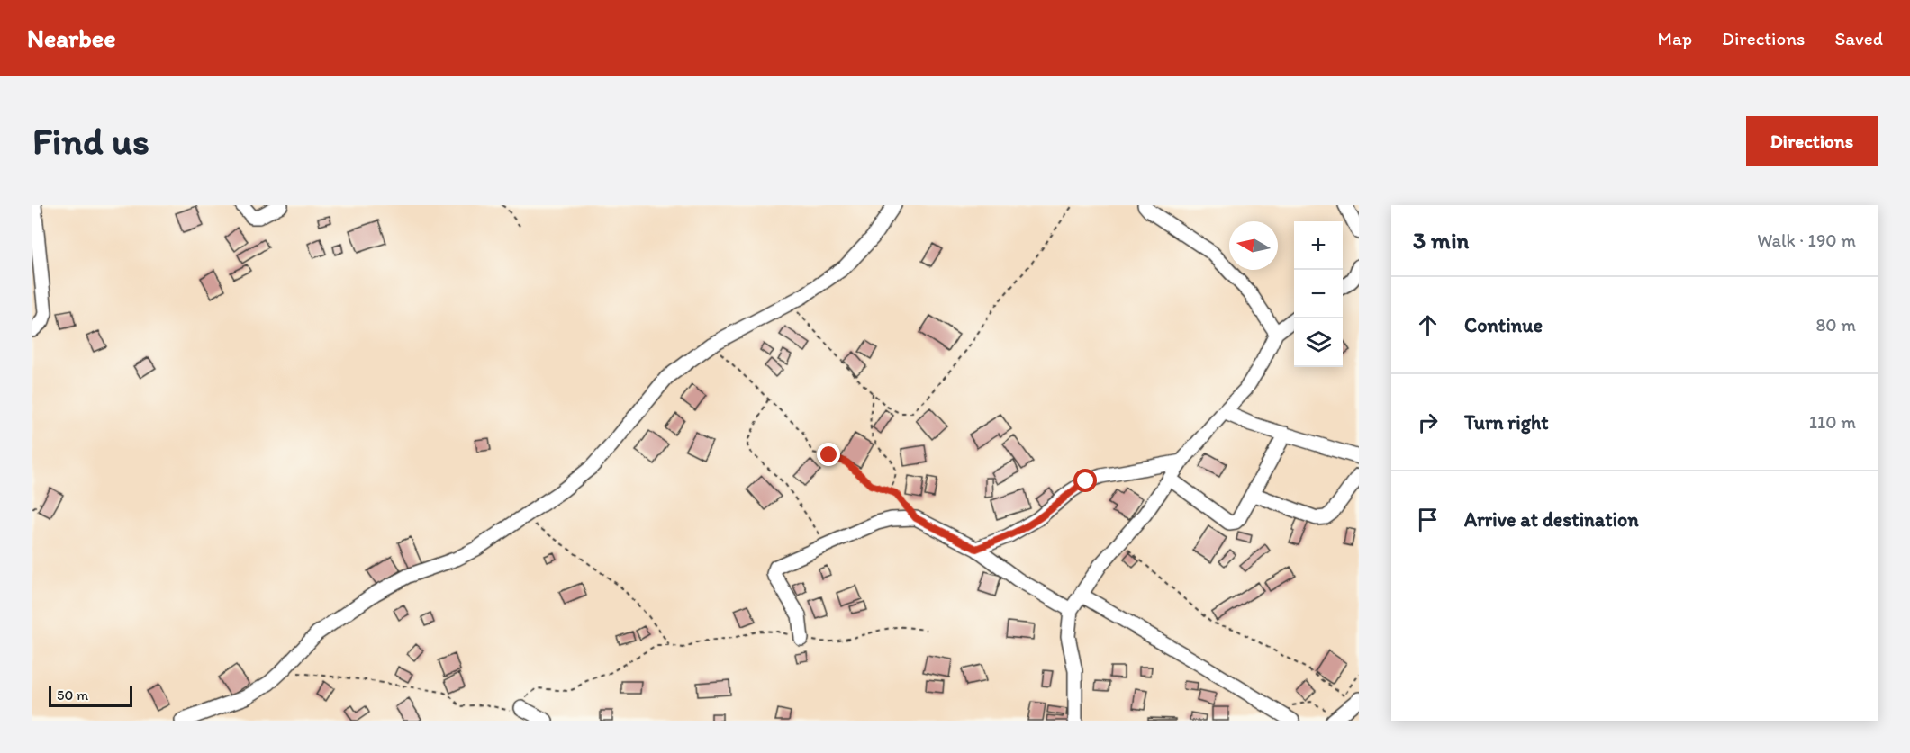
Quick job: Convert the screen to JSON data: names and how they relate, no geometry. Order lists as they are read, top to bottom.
{
  "scale_bar": "50 m",
  "north": "left",
  "page": {
    "header": "Nearbee",
    "nav": ["Map", "Directions", "Saved"],
    "buttons": "Directions",
    "title": "Find us",
    "heading": ["3 min", "Walk · 190 m"],
    "map_buttons": ["+", "−"],
    "list": [
      ["Continue", "80 m"],
      ["Turn right", "110 m"],
      "Arrive at destination"
    ],
    "scale": "50 m"
  }
}
